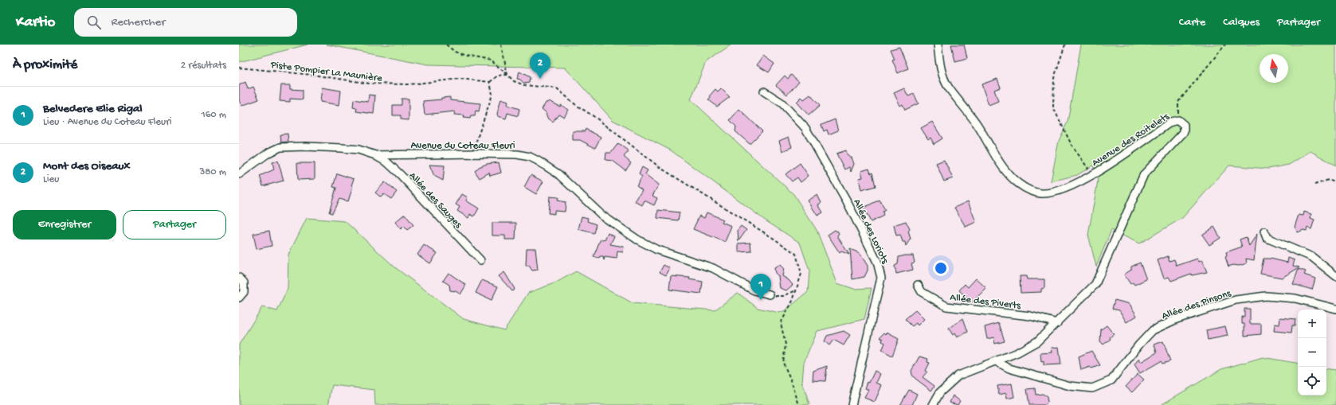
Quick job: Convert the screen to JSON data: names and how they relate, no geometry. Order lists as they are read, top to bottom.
{
  "streets": {
    "street": [
      "Avenue des Roitelets",
      "Avenue du Coteau Fleuri",
      "Allée des Sauges",
      "Allée des Loriots",
      "Allée des Piverts",
      "Allée des Pinsons"
    ],
    "path": ["Piste Pompier La Maunière"]
  },
  "crossings": [
    ["Avenue des Roitelets", "Allée des Piverts"],
    ["Avenue des Roitelets", "Allée des Pinsons"],
    ["Avenue du Coteau Fleuri", "Allée des Sauges"]
  ],
  "north": "top",
  "page": {
    "header": "Kartio",
    "search": "Rechercher",
    "nav": ["Carte", "Calques", "Partager"],
    "heading": ["À proximité", "2 résultats"],
    "pins": ["2", "1"],
    "list": [
      {
        "mark": "1",
        "name": "Belvedere Elie Rigal",
        "note": "Lieu · Avenue du Coteau Fleuri",
        "value": "160 m"
      },
      {
        "mark": "2",
        "name": "Mont des Oiseaux",
        "note": "Lieu",
        "value": "380 m"
      }
    ],
    "buttons": ["Enregistrer", "Partager"],
    "map_buttons": ["+", "−"]
  }
}
